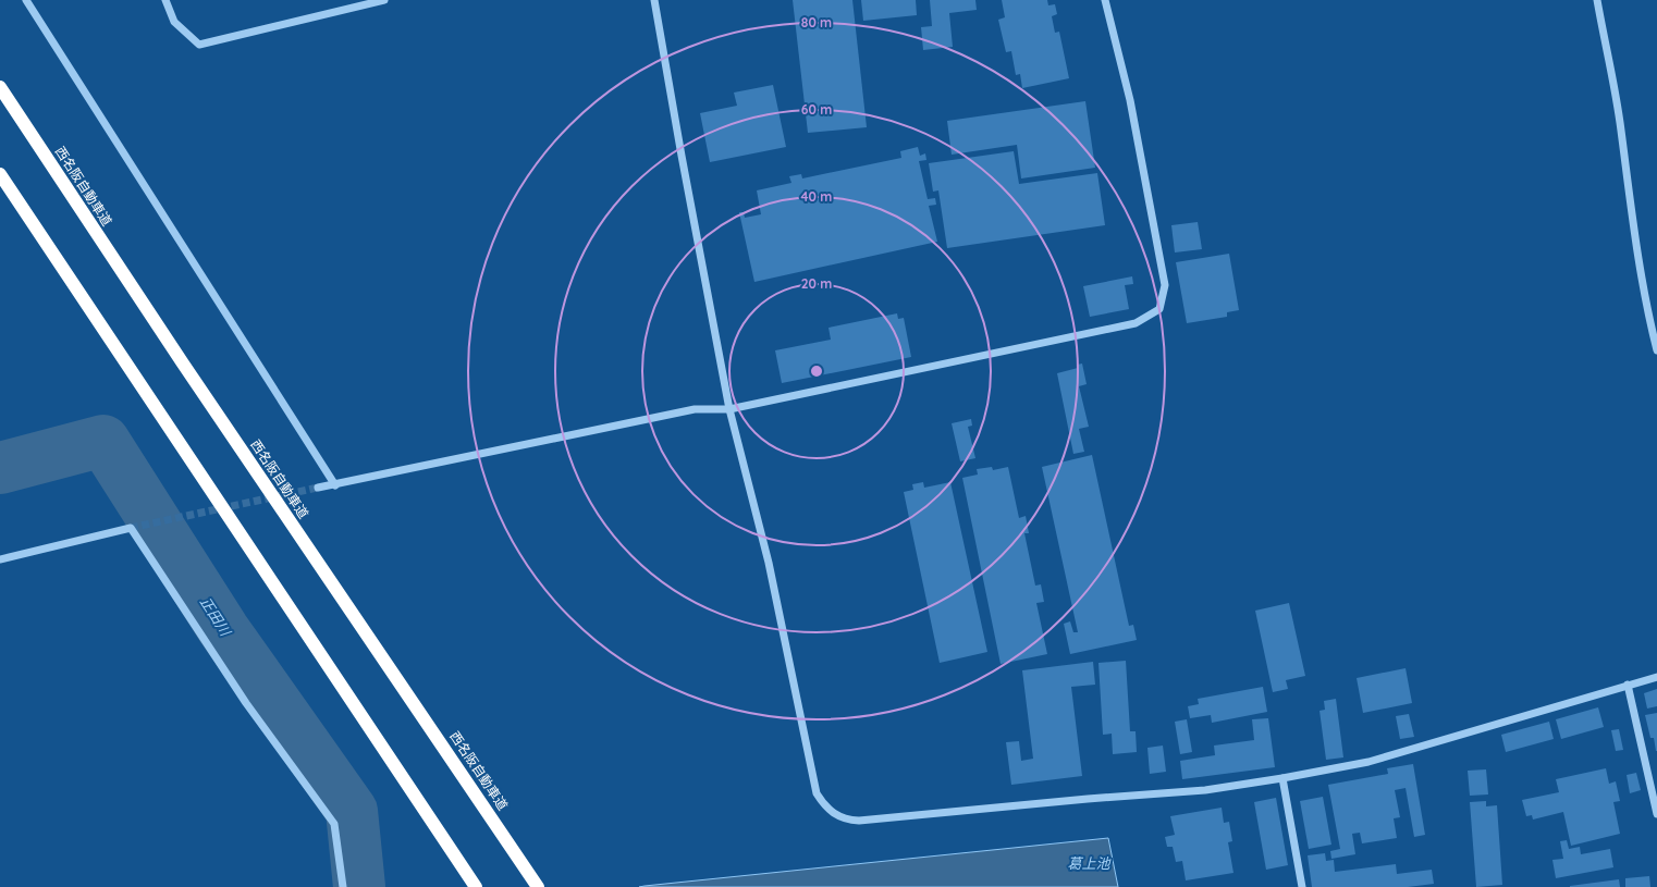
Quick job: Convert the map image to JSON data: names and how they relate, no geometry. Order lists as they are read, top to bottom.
{
  "streets": {
    "highway": ["西名阪自動車道"]
  },
  "water": ["正田川", "葛上池"],
  "rings": [
    "80 m",
    "60 m",
    "40 m",
    "20 m"
  ]
}
